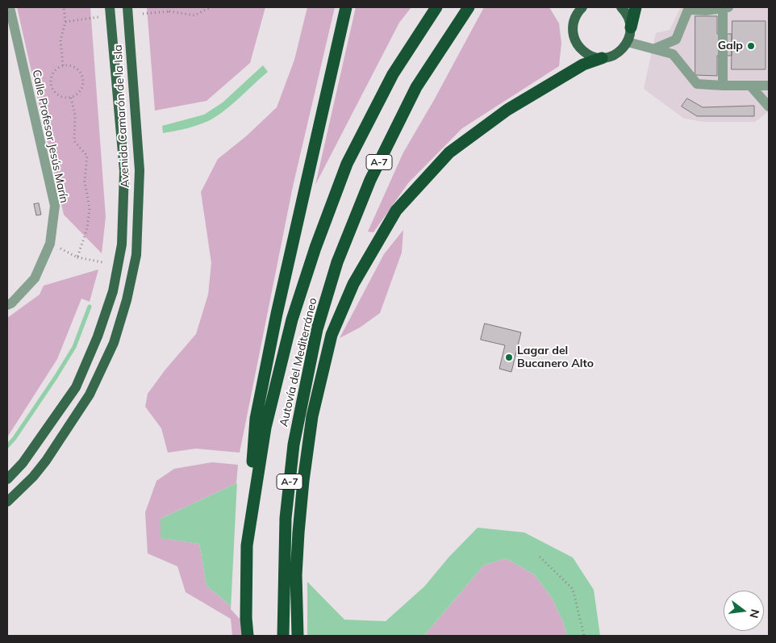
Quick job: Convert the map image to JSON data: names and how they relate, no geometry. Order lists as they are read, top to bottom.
{
  "streets": {
    "highway": ["A-7", "Autovía del Mediterráneo"],
    "main road": ["Avenida Camarón de la Isla"],
    "street": ["Calle Profesor Jesús Marín"]
  },
  "places": ["Galp", "Lagar del Bucanero Alto"],
  "north": "right"
}
